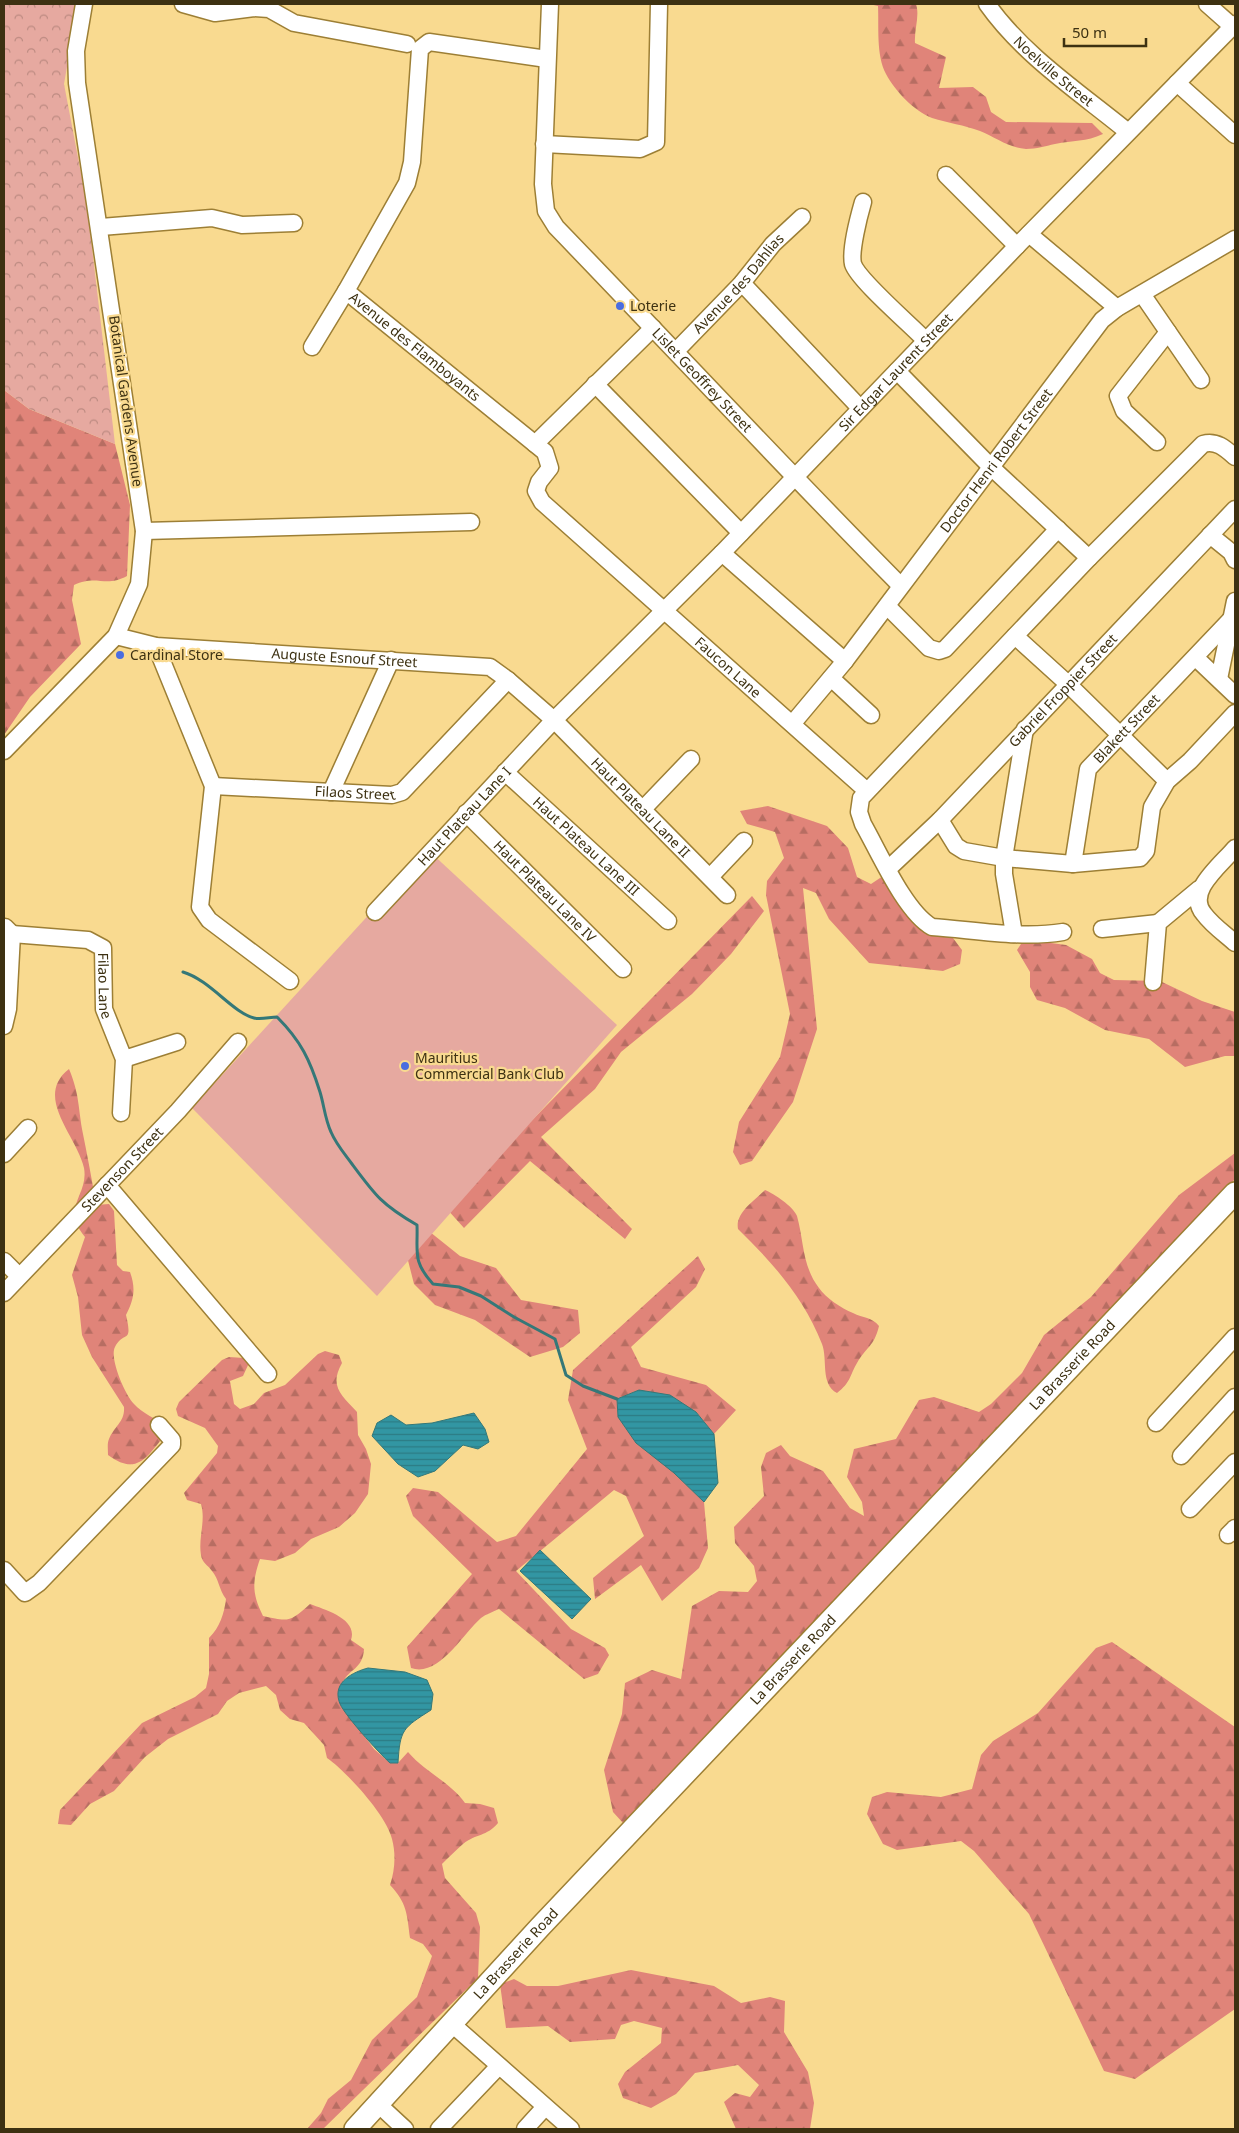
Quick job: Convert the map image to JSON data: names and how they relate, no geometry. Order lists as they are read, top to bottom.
{
  "streets": {
    "main road": ["La Brasserie Road"],
    "street": [
      "Noelville Street",
      "Avenue des Dahlias",
      "Avenue des Flamboyants",
      "Sir Edgar Laurent Street",
      "Lislet Geoffrey Street",
      "Botanical Gardens Avenue",
      "Doctor Henri Robert Street",
      "Auguste Esnouf Street",
      "Faucon Lane",
      "Gabriel Froppier Street",
      "Blakett Street",
      "Filaos Street",
      "Haut Plateau Lane II",
      "Haut Plateau Lane I",
      "Haut Plateau Lane III",
      "Haut Plateau Lane IV",
      "Filao Lane",
      "Stevenson Street"
    ]
  },
  "crossings": [
    ["Noelville Street", "Sir Edgar Laurent Street"],
    ["Avenue des Dahlias", "Lislet Geoffrey Street"],
    ["Avenue des Flamboyants", "Sir Edgar Laurent Street"],
    ["Avenue des Flamboyants", "Lislet Geoffrey Street"],
    ["Avenue des Flamboyants", "Faucon Lane"],
    ["Sir Edgar Laurent Street", "Lislet Geoffrey Street"],
    ["Sir Edgar Laurent Street", "Auguste Esnouf Street"],
    ["Sir Edgar Laurent Street", "Faucon Lane"],
    ["Sir Edgar Laurent Street", "Haut Plateau Lane II"],
    ["Sir Edgar Laurent Street", "Haut Plateau Lane I"],
    ["Lislet Geoffrey Street", "Doctor Henri Robert Street"],
    ["Botanical Gardens Avenue", "Auguste Esnouf Street"],
    ["Doctor Henri Robert Street", "Faucon Lane"],
    ["Auguste Esnouf Street", "Filaos Street"],
    ["Auguste Esnouf Street", "Haut Plateau Lane II"],
    ["Auguste Esnouf Street", "Haut Plateau Lane I"],
    ["Haut Plateau Lane II", "Haut Plateau Lane I"],
    ["Haut Plateau Lane I", "Haut Plateau Lane III"],
    ["Haut Plateau Lane I", "Haut Plateau Lane IV"]
  ],
  "places": ["Loterie", "Cardinal Store", "Mauritius Commercial Bank Club"],
  "scale_bar": "50 m"
}
